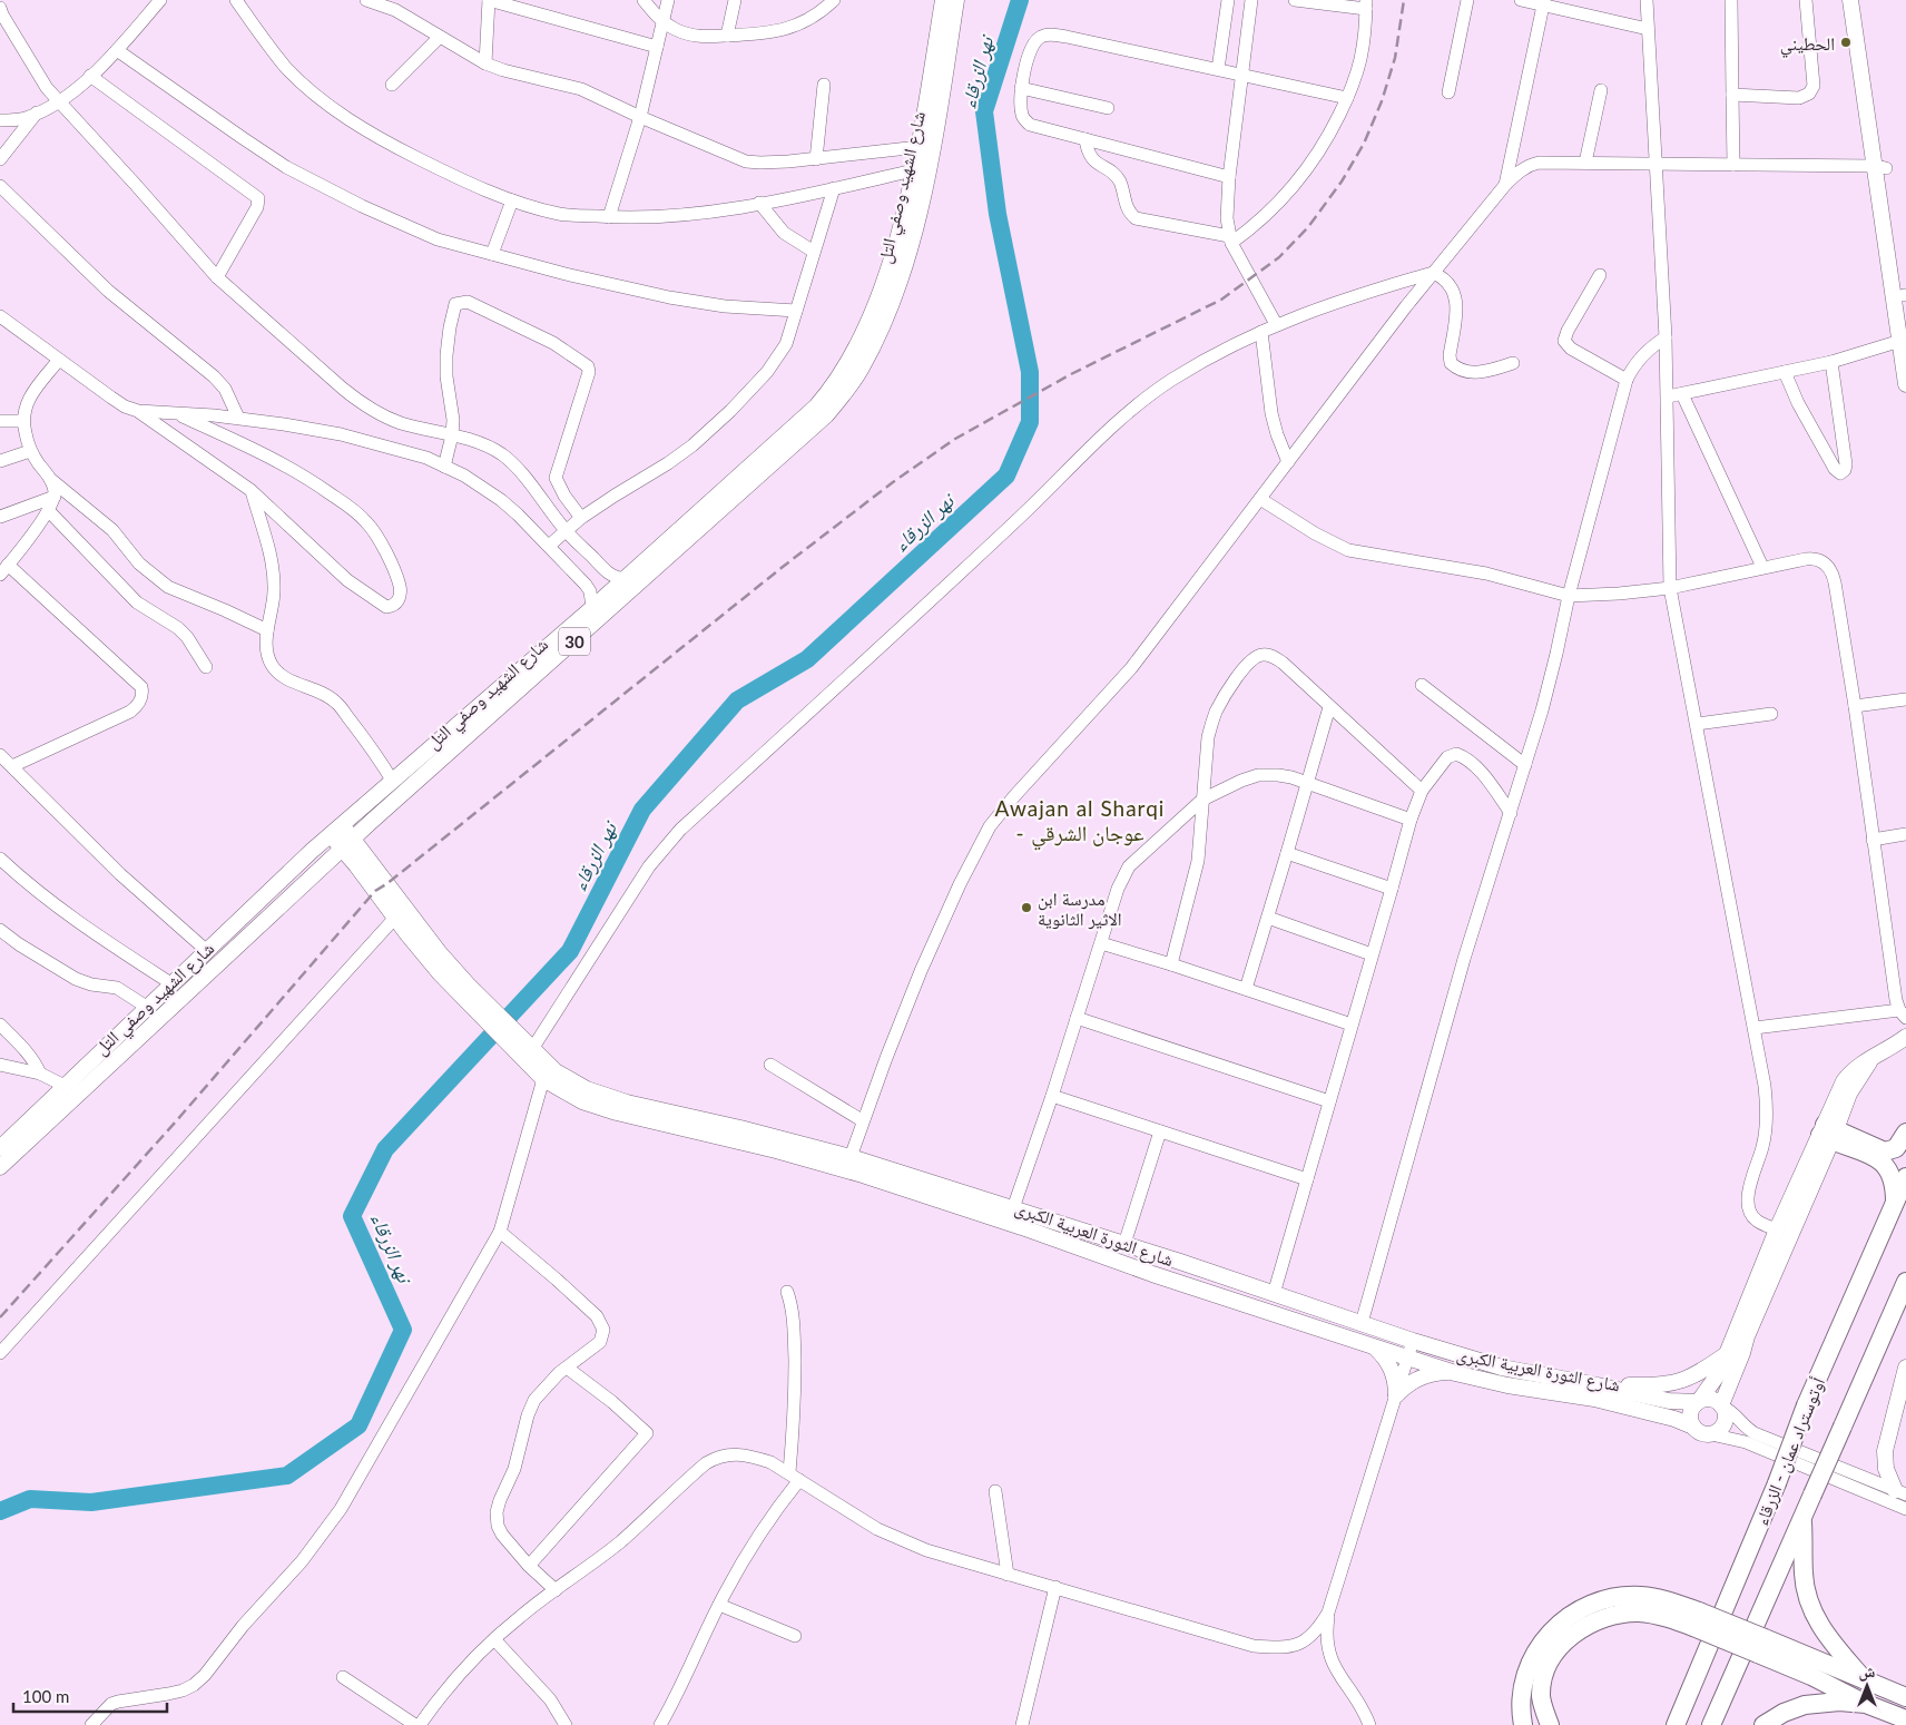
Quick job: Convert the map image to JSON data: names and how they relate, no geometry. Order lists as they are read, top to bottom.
{
  "streets": {
    "highway": ["أوتوستراد عمان - الزرقاء"],
    "main road": ["شارع الشهيد وصفي التل", "30", "شارع الثورة العربية الكبرى"]
  },
  "districts": ["Awajan al Sharqi - عوجان الشرقي"],
  "water": ["نهر الزرقاء"],
  "places": ["الحطيني", "مدرسة ابن الاثير الثانوية"],
  "scale_bar": "100 m",
  "north": "top"
}
